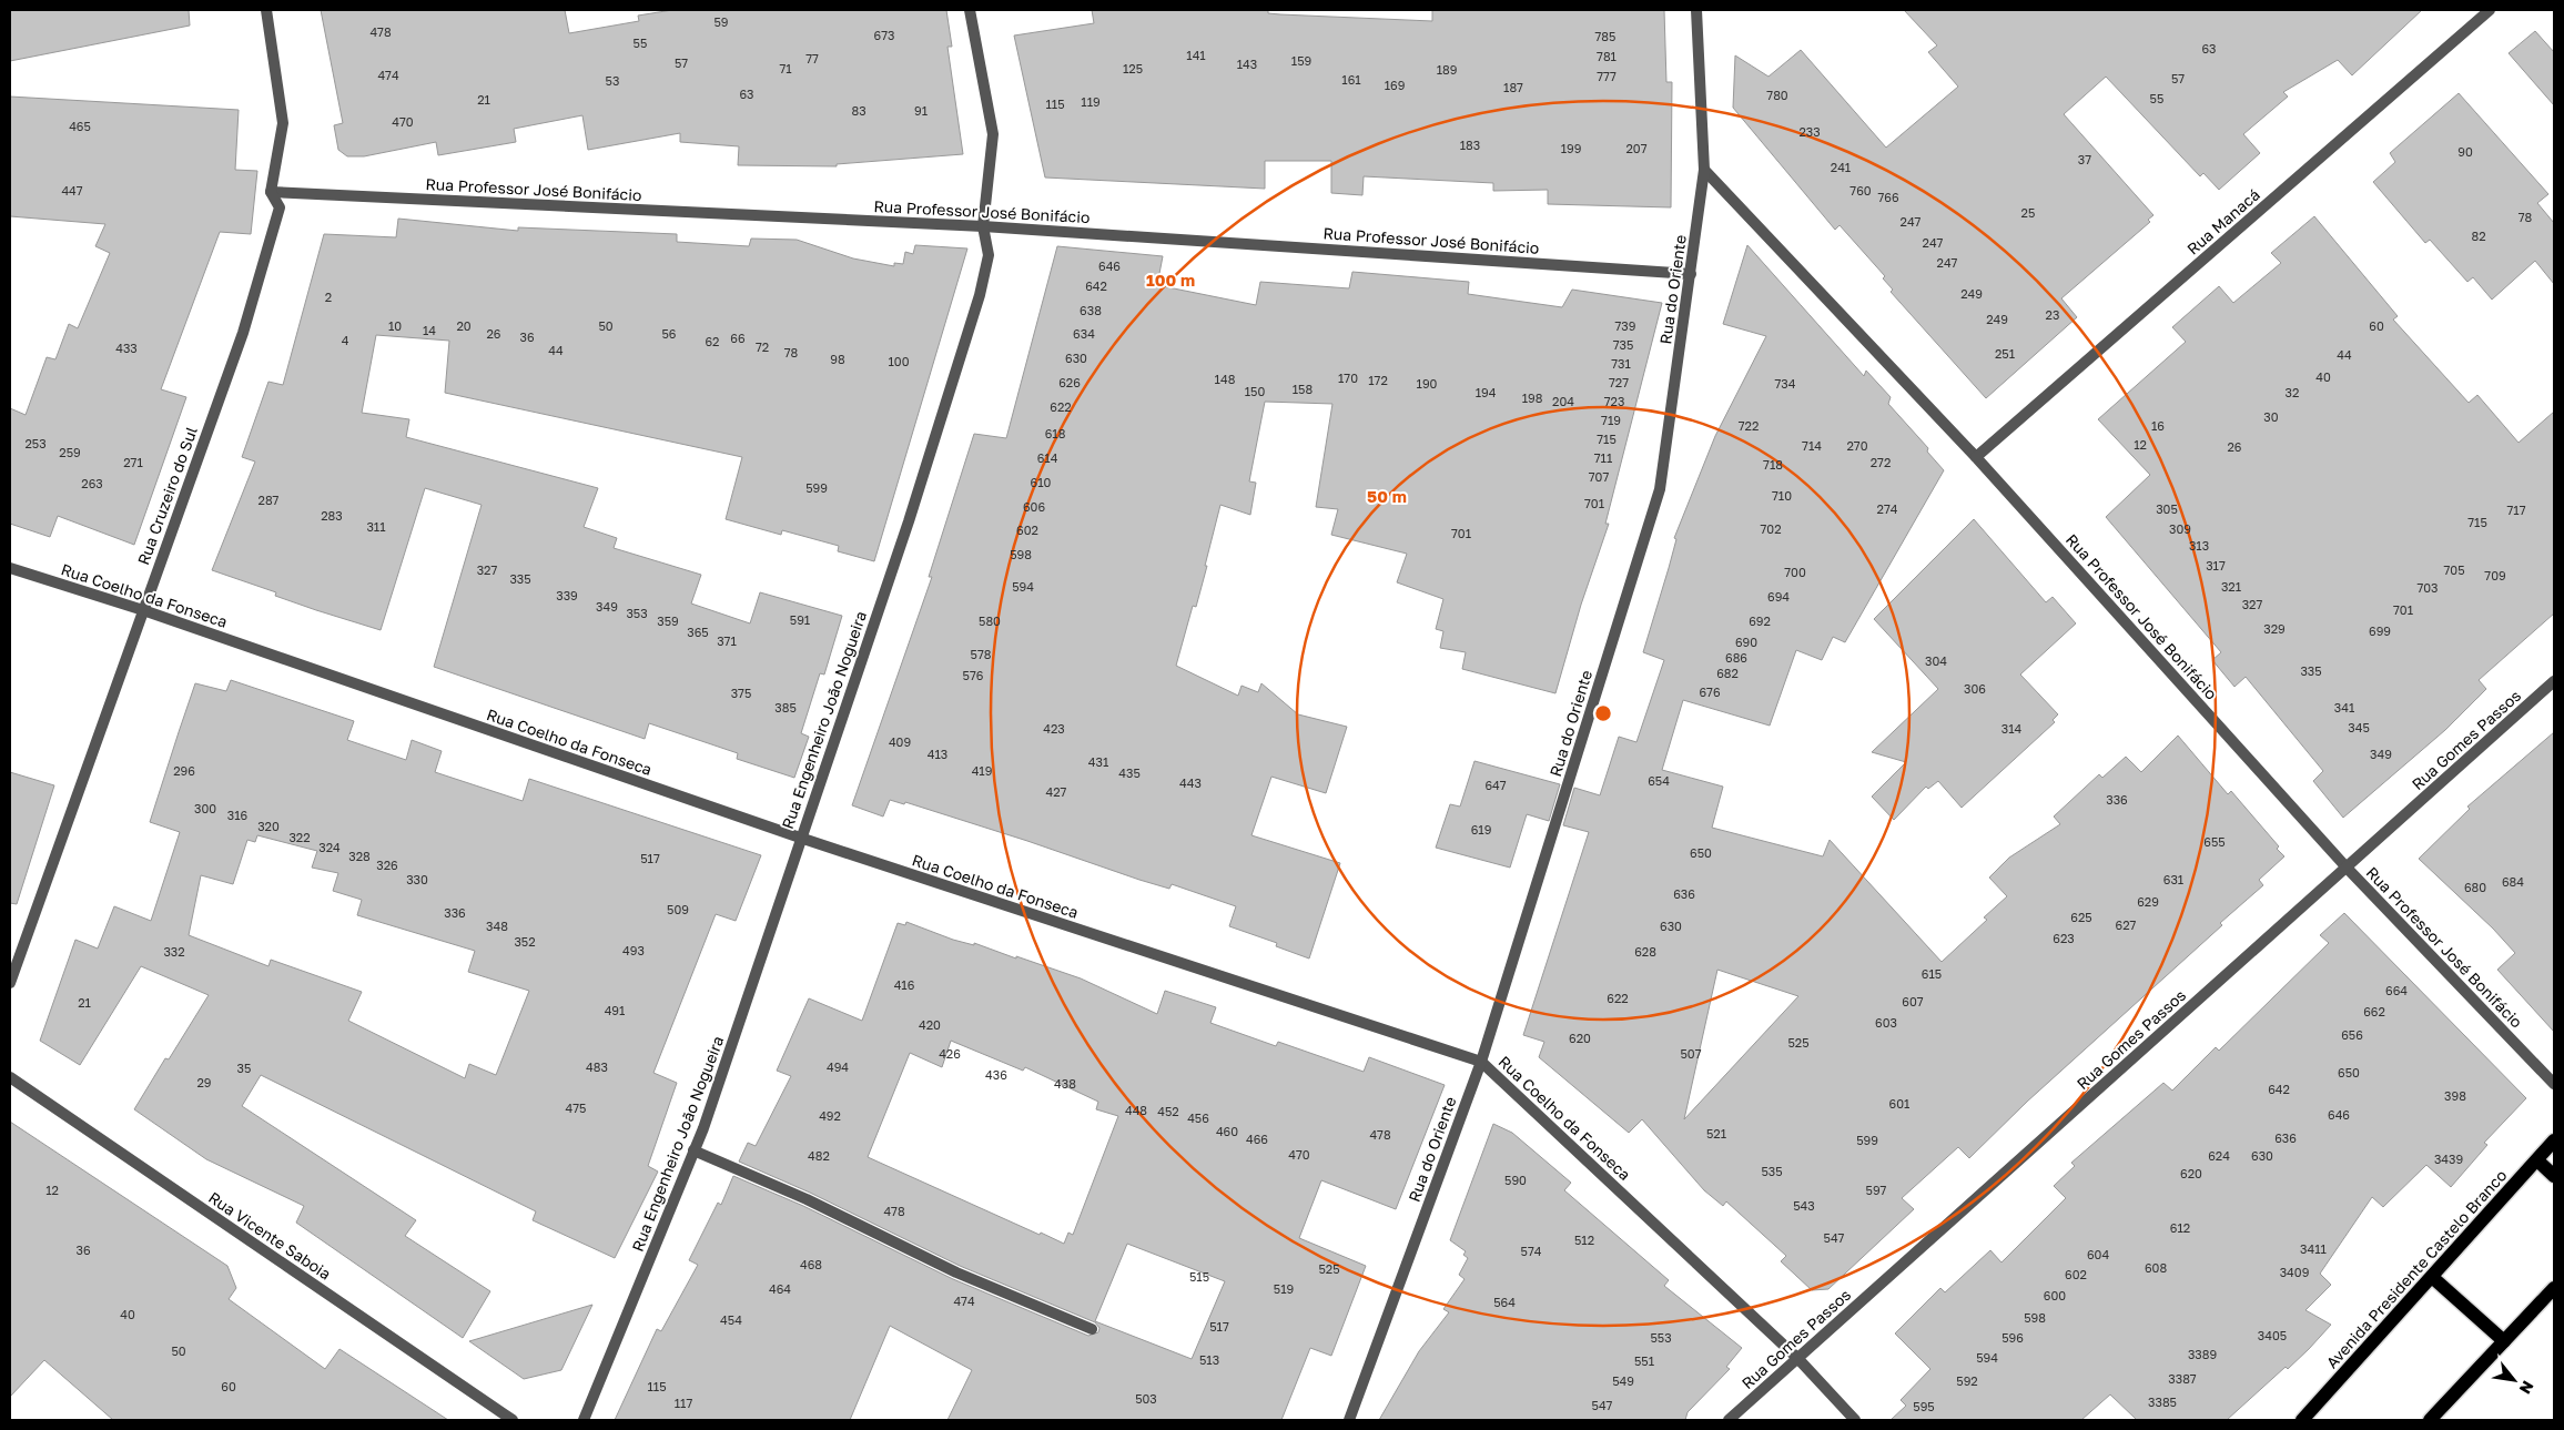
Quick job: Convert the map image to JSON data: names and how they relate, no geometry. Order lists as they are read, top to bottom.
{
  "streets": {
    "main road": ["Avenida Presidente Castelo Branco"],
    "street": [
      "Rua Professor José Bonifácio",
      "Rua Manacá",
      "Rua do Oriente",
      "Rua Cruzeiro do Sul",
      "Rua Coelho da Fonseca",
      "Rua Engenheiro João Nogueira",
      "Rua Gomes Passos",
      "Rua Vicente Saboia"
    ]
  },
  "crossings": [
    ["Rua Professor José Bonifácio", "Rua Manacá"],
    ["Rua Professor José Bonifácio", "Rua do Oriente"],
    ["Rua Professor José Bonifácio", "Rua Cruzeiro do Sul"],
    ["Rua Professor José Bonifácio", "Rua Engenheiro João Nogueira"],
    ["Rua Professor José Bonifácio", "Rua Gomes Passos"],
    ["Rua do Oriente", "Rua Coelho da Fonseca"],
    ["Rua Cruzeiro do Sul", "Rua Coelho da Fonseca"],
    ["Rua Coelho da Fonseca", "Rua Engenheiro João Nogueira"],
    ["Rua Coelho da Fonseca", "Rua Gomes Passos"]
  ],
  "house_numbers": [
    "59",
    "478",
    "673",
    "785",
    "55",
    "63",
    "141",
    "781",
    "77",
    "159",
    "57",
    "143",
    "71",
    "125",
    "189",
    "474",
    "777",
    "57",
    "161",
    "53",
    "169",
    "187",
    "63",
    "780",
    "55",
    "21",
    "119",
    "115",
    "83",
    "91",
    "470",
    "465",
    "233",
    "183",
    "199",
    "207",
    "90",
    "37",
    "241",
    "447",
    "760",
    "766",
    "25",
    "78",
    "247",
    "82",
    "247",
    "247",
    "646",
    "642",
    "249",
    "2",
    "638",
    "23",
    "249",
    "10",
    "20",
    "50",
    "739",
    "60",
    "14",
    "26",
    "56",
    "634",
    "36",
    "66",
    "4",
    "62",
    "735",
    "72",
    "433",
    "44",
    "78",
    "251",
    "44",
    "630",
    "98",
    "100",
    "731",
    "40",
    "170",
    "148",
    "172",
    "626",
    "727",
    "190",
    "734",
    "158",
    "150",
    "194",
    "32",
    "198",
    "204",
    "723",
    "622",
    "30",
    "719",
    "722",
    "16",
    "618",
    "715",
    "253",
    "12",
    "714",
    "270",
    "26",
    "259",
    "614",
    "711",
    "271",
    "272",
    "718",
    "707",
    "610",
    "263",
    "599",
    "710",
    "287",
    "701",
    "606",
    "274",
    "305",
    "717",
    "283",
    "715",
    "311",
    "702",
    "309",
    "602",
    "701",
    "313",
    "598",
    "317",
    "327",
    "705",
    "700",
    "709",
    "335",
    "594",
    "321",
    "703",
    "339",
    "694",
    "327",
    "349",
    "701",
    "353",
    "591",
    "359",
    "580",
    "692",
    "329",
    "699",
    "365",
    "371",
    "690",
    "578",
    "686",
    "304",
    "335",
    "682",
    "576",
    "306",
    "676",
    "375",
    "385",
    "341",
    "345",
    "423",
    "314",
    "409",
    "413",
    "349",
    "431",
    "296",
    "419",
    "435",
    "654",
    "443",
    "647",
    "427",
    "336",
    "300",
    "316",
    "320",
    "619",
    "322",
    "655",
    "324",
    "650",
    "328",
    "517",
    "326",
    "330",
    "631",
    "684",
    "680",
    "636",
    "629",
    "509",
    "336",
    "625",
    "627",
    "348",
    "630",
    "623",
    "352",
    "493",
    "332",
    "628",
    "615",
    "416",
    "664",
    "622",
    "607",
    "21",
    "491",
    "662",
    "603",
    "420",
    "656",
    "620",
    "525",
    "426",
    "507",
    "483",
    "494",
    "35",
    "650",
    "436",
    "29",
    "438",
    "642",
    "398",
    "601",
    "475",
    "448",
    "452",
    "646",
    "492",
    "456",
    "460",
    "521",
    "478",
    "636",
    "466",
    "599",
    "470",
    "482",
    "624",
    "630",
    "3439",
    "535",
    "620",
    "590",
    "12",
    "597",
    "543",
    "478",
    "612",
    "547",
    "512",
    "3411",
    "36",
    "574",
    "604",
    "468",
    "608",
    "525",
    "3409",
    "602",
    "515",
    "464",
    "519",
    "600",
    "474",
    "564",
    "40",
    "598",
    "454",
    "517",
    "3405",
    "553",
    "596",
    "50",
    "3389",
    "594",
    "513",
    "551",
    "3387",
    "549",
    "592",
    "60",
    "115",
    "503",
    "3385",
    "117",
    "547",
    "595"
  ],
  "north": "bottom right",
  "rings": ["100 m", "50 m"]
}
